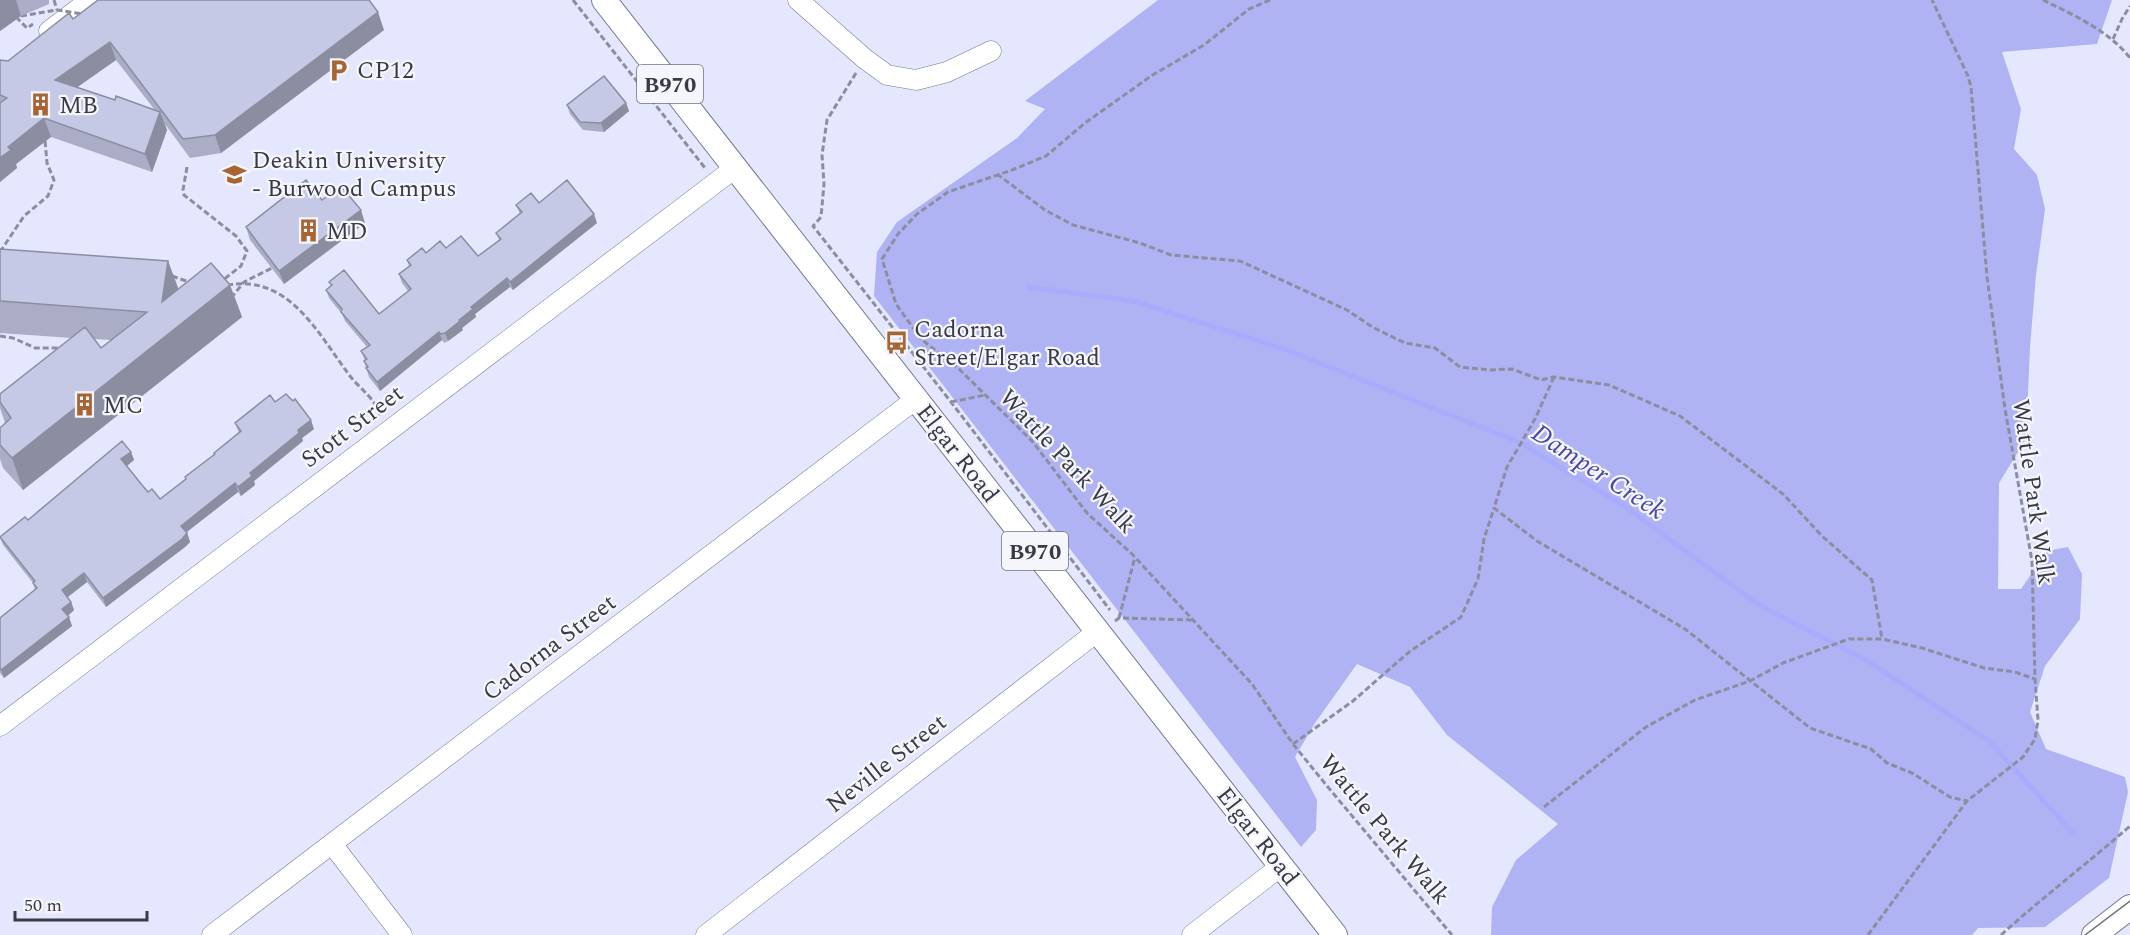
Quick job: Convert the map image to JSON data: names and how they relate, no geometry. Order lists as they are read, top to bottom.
{
  "streets": {
    "main road": ["B970", "Elgar Road"],
    "street": ["Stott Street", "Cadorna Street", "Neville Street"],
    "path": ["Wattle Park Walk"]
  },
  "crossings": [
    ["Stott Street", "Elgar Road"],
    ["Elgar Road", "Cadorna Street"],
    ["Elgar Road", "Neville Street"]
  ],
  "water": ["Damper Creek"],
  "places": {
    "parking": ["CP12"],
    "building": ["MB", "MD", "MC"],
    "school or university": ["Deakin University - Burwood Campus"],
    "bus stop": ["Cadorna Street/Elgar Road"]
  },
  "scale_bar": "50 m"
}
